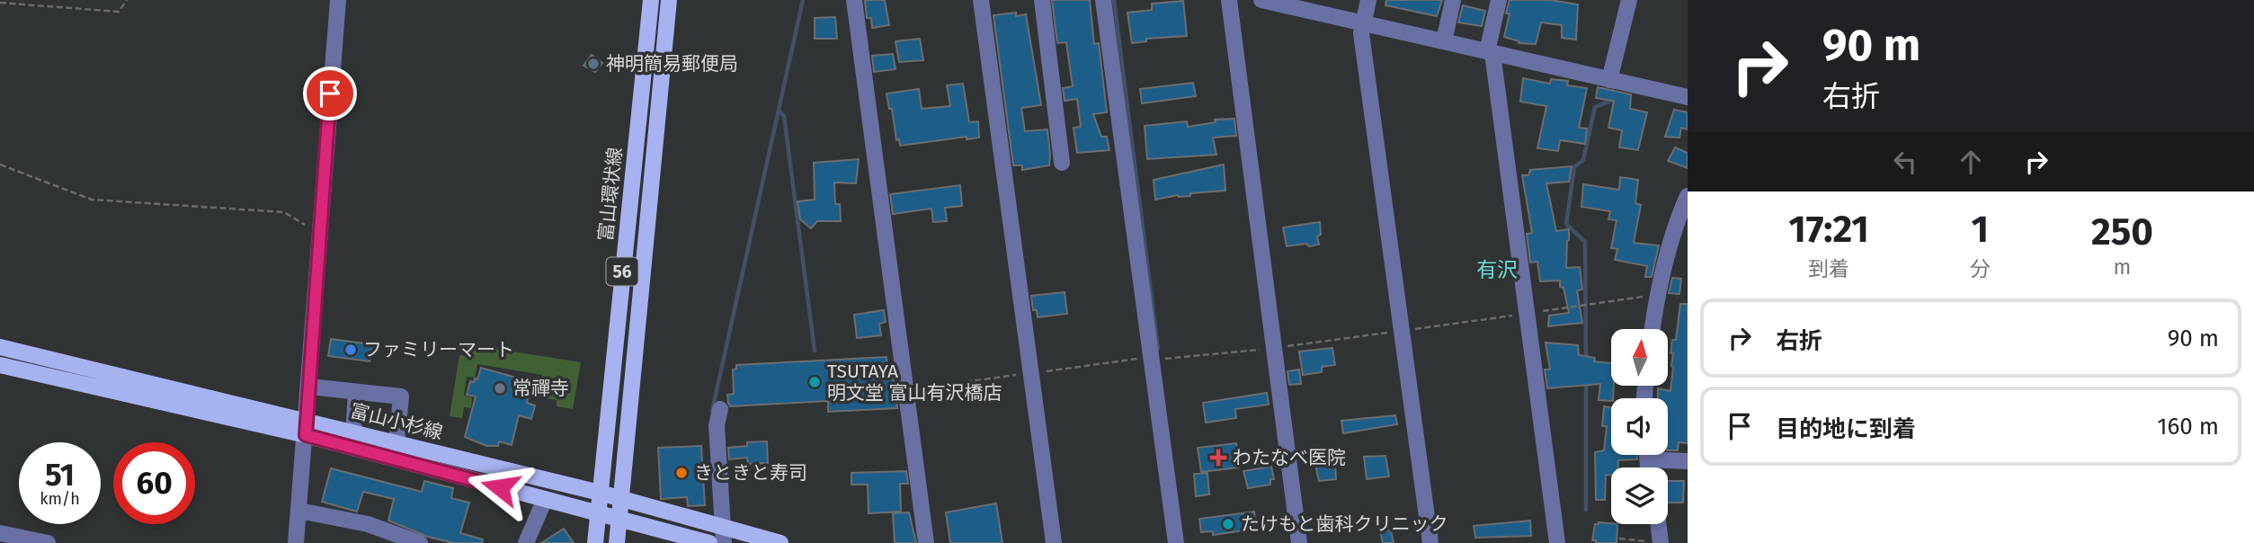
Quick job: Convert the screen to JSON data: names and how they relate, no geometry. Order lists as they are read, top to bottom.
{
  "streets": {
    "main road": ["富山環状線", "56", "富山小杉線"]
  },
  "crossings": [
    ["富山環状線", "富山小杉線"]
  ],
  "districts": ["有沢"],
  "places": {
    "other": [
      "神明簡易郵便局",
      "ファミリーマート",
      "TSUTAYA 明文堂 富山有沢橋店",
      "常禪寺",
      "きときと寿司",
      "たけもと歯科クリニック"
    ],
    "health": ["わたなべ医院"]
  },
  "north": "top",
  "page": {
    "turn": ["90 m", "右折"],
    "eta": [
      "17:21",
      "到着",
      "1",
      "分",
      "250",
      "m"
    ],
    "list": [
      {
        "name": "右折",
        "value": "90 m"
      },
      {
        "name": "目的地に到着",
        "value": "160 m"
      }
    ],
    "speed": "51 km/h",
    "limit": "60"
  }
}
